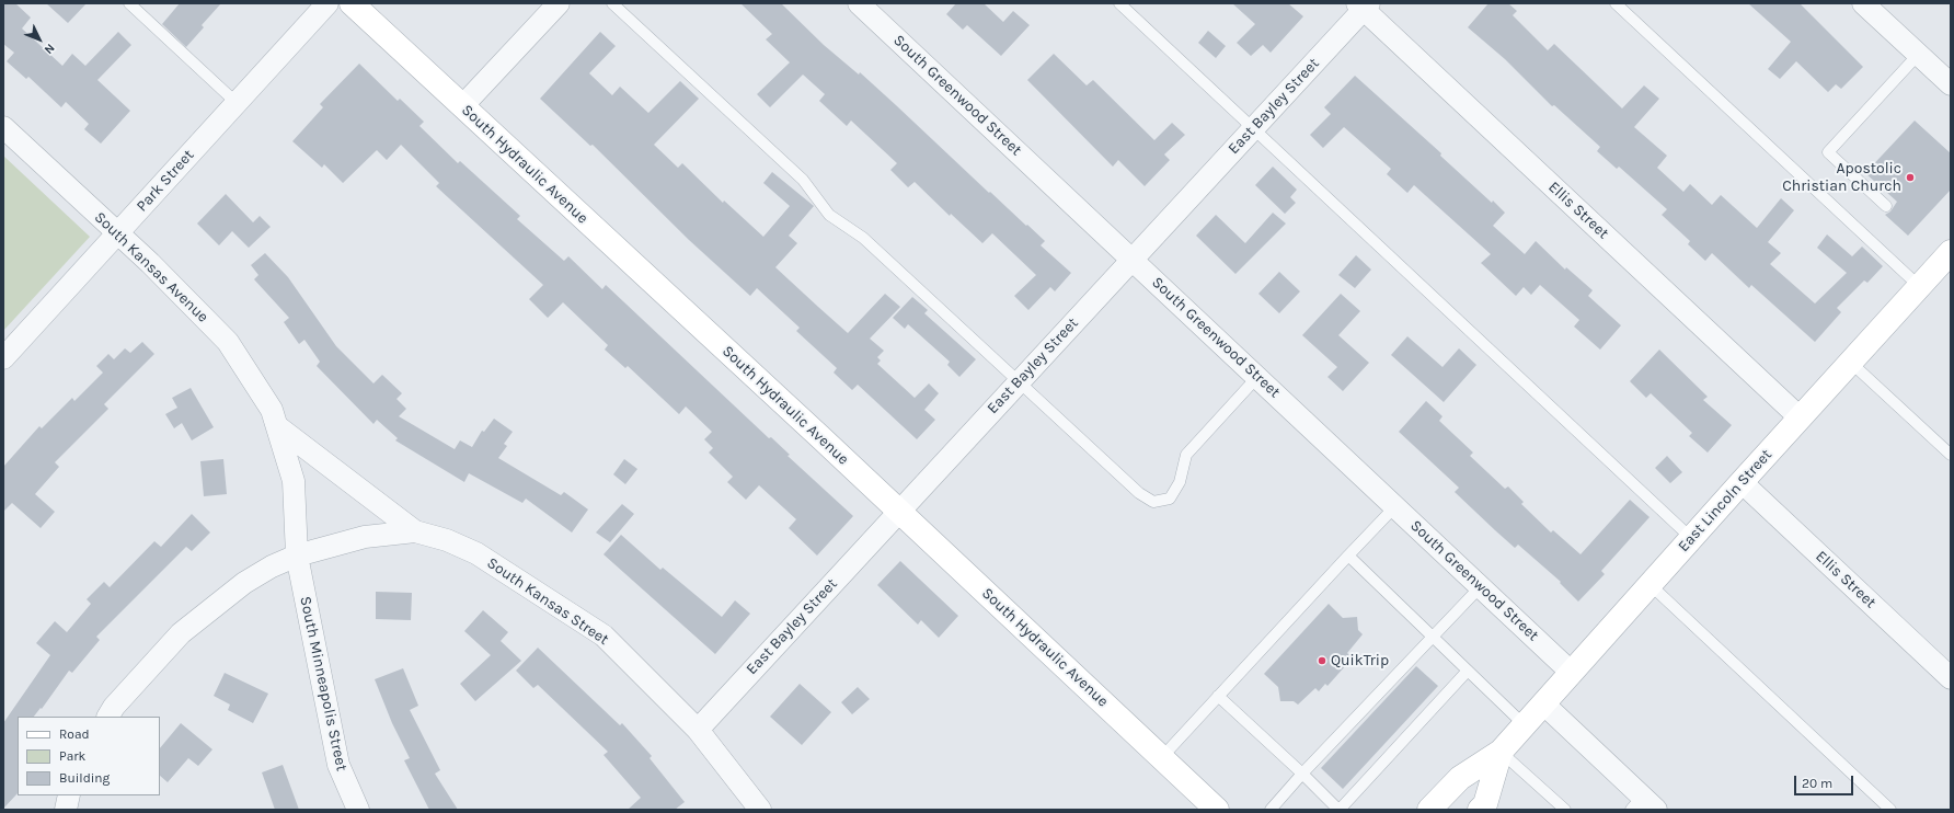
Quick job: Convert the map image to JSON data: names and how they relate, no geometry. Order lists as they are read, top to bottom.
{
  "streets": {
    "street": [
      "South Greenwood Street",
      "East Bayley Street",
      "South Hydraulic Avenue",
      "Park Street",
      "Ellis Street",
      "South Kansas Avenue",
      "East Lincoln Street",
      "South Kansas Street",
      "South Minneapolis Street"
    ]
  },
  "crossings": [
    ["South Greenwood Street", "East Bayley Street"],
    ["South Greenwood Street", "East Lincoln Street"],
    ["East Bayley Street", "South Hydraulic Avenue"],
    ["East Bayley Street", "Ellis Street"],
    ["East Bayley Street", "South Kansas Street"],
    ["Park Street", "South Kansas Avenue"],
    ["Ellis Street", "East Lincoln Street"],
    ["South Kansas Avenue", "South Kansas Street"],
    ["South Kansas Avenue", "South Minneapolis Street"],
    ["South Kansas Street", "South Minneapolis Street"]
  ],
  "places": ["Apostolic Christian Church", "QuikTrip"],
  "legend": ["Road", "Park", "Building"],
  "scale_bar": "20 m",
  "north": "bottom right"
}
